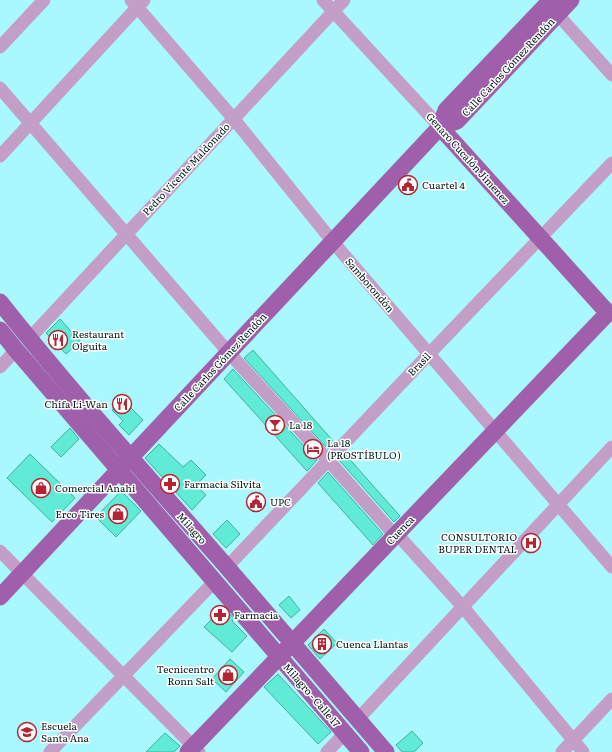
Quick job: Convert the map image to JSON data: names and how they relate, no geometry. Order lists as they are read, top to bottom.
{
  "streets": {
    "main road": [
      "Calle Carlos Gómez Rendón",
      "Genaro Cucalón Jimenez",
      "Milagro",
      "Cuenca",
      "Milagro - Calle 17"
    ],
    "street": ["Pedro Vicente Maldonado", "Samborondón", "Brasil"]
  },
  "crossings": [
    ["Calle Carlos Gómez Rendón", "Genaro Cucalón Jimenez"],
    ["Calle Carlos Gómez Rendón", "Samborondón"],
    ["Calle Carlos Gómez Rendón", "Milagro"],
    ["Genaro Cucalón Jimenez", "Pedro Vicente Maldonado"],
    ["Genaro Cucalón Jimenez", "Brasil"],
    ["Genaro Cucalón Jimenez", "Cuenca"],
    ["Pedro Vicente Maldonado", "Samborondón"],
    ["Pedro Vicente Maldonado", "Milagro"],
    ["Samborondón", "Brasil"],
    ["Samborondón", "Cuenca"],
    ["Brasil", "Milagro"],
    ["Milagro", "Cuenca"],
    ["Milagro", "Milagro - Calle 17"],
    ["Cuenca", "Milagro - Calle 17"]
  ],
  "places": {
    "public building": ["Cuartel 4", "UPC"],
    "restaurant": ["Restaurant Olguita", "Chifa Li-Wan"],
    "bar": ["La 18"],
    "hotel": ["La 18 (PROSTÍBULO)"],
    "pharmacy": ["Farmacia Silvita", "Farmacia"],
    "shop": ["Comercial Anahi", "Erco Tires", "Tecnicentro Ronn Salt"],
    "hospital": ["CONSULTORIO BUPER DENTAL"],
    "building": ["Cuenca Llantas"],
    "school or university": ["Escuela Santa Ana"]
  }
}
